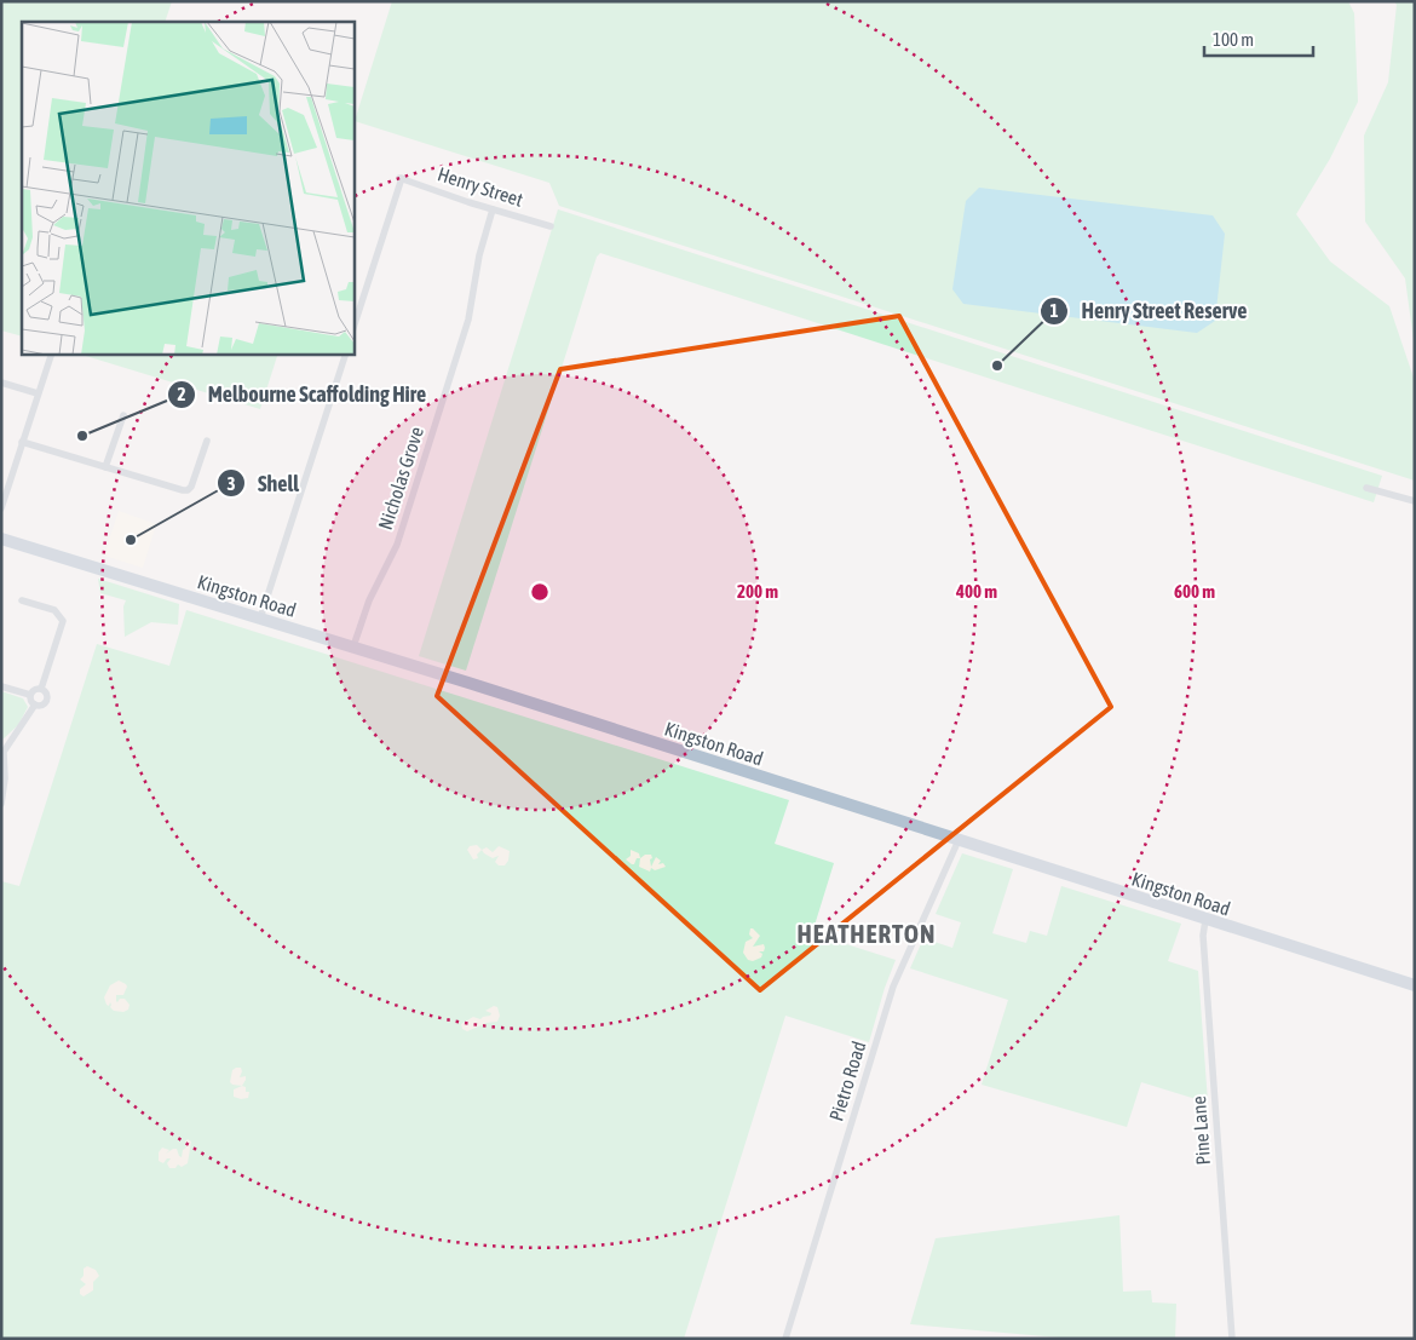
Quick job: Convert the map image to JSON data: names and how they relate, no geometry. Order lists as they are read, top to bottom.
{
  "streets": {
    "main road": ["Kingston Road"],
    "street": [
      "Henry Street",
      "Nicholas Grove",
      "Pietro Road",
      "Pine Lane"
    ]
  },
  "crossings": [
    ["Henry Street", "Nicholas Grove"],
    ["Nicholas Grove", "Kingston Road"],
    ["Kingston Road", "Pietro Road"],
    ["Kingston Road", "Pine Lane"]
  ],
  "districts": ["HEATHERTON"],
  "places": ["Henry Street Reserve", "Melbourne Scaffolding Hire", "Shell"],
  "scale_bar": "100 m",
  "rings": ["200 m", "400 m", "600 m"]
}
